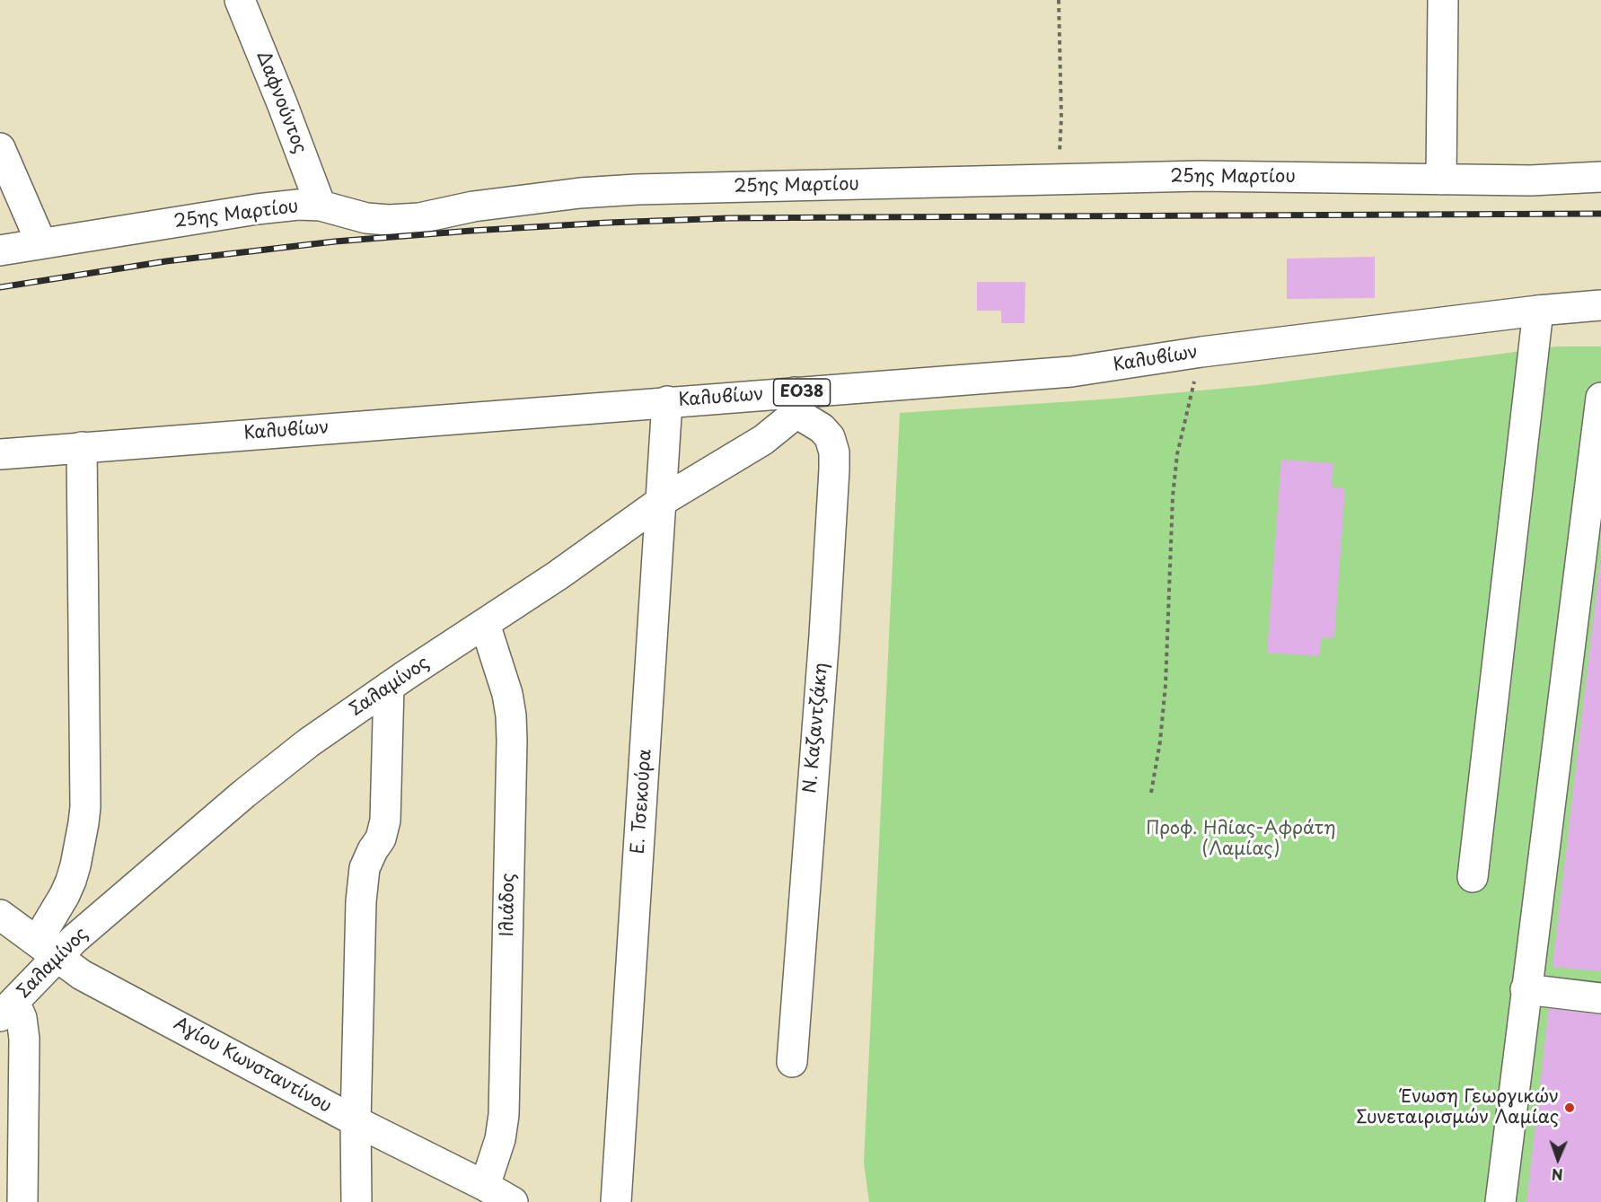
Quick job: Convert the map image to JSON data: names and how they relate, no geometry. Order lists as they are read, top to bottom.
{
  "streets": {
    "street": [
      "Δαφνούντος",
      "25ης Μαρτίου",
      "Καλυβίων",
      "ΕΟ38",
      "Σαλαμίνος",
      "Ν. Καζαντζάκη",
      "Ε. Τσεκούρα",
      "Ιλιάδος",
      "Αγίου Κωνσταντίνου"
    ]
  },
  "crossings": [
    ["Δαφνούντος", "25ης Μαρτίου"],
    ["Καλυβίων", "Σαλαμίνος"],
    ["Καλυβίων", "Ν. Καζαντζάκη"],
    ["Καλυβίων", "Ε. Τσεκούρα"],
    ["Σαλαμίνος", "Ν. Καζαντζάκη"],
    ["Σαλαμίνος", "Ε. Τσεκούρα"],
    ["Σαλαμίνος", "Ιλιάδος"],
    ["Σαλαμίνος", "Αγίου Κωνσταντίνου"],
    ["Ιλιάδος", "Αγίου Κωνσταντίνου"]
  ],
  "parks": ["Προφ. Ηλίας-Αφράτη (Λαμίας)"],
  "places": ["Ένωση Γεωργικών Συνεταιρισμών Λαμίας"],
  "north": "bottom"
}
